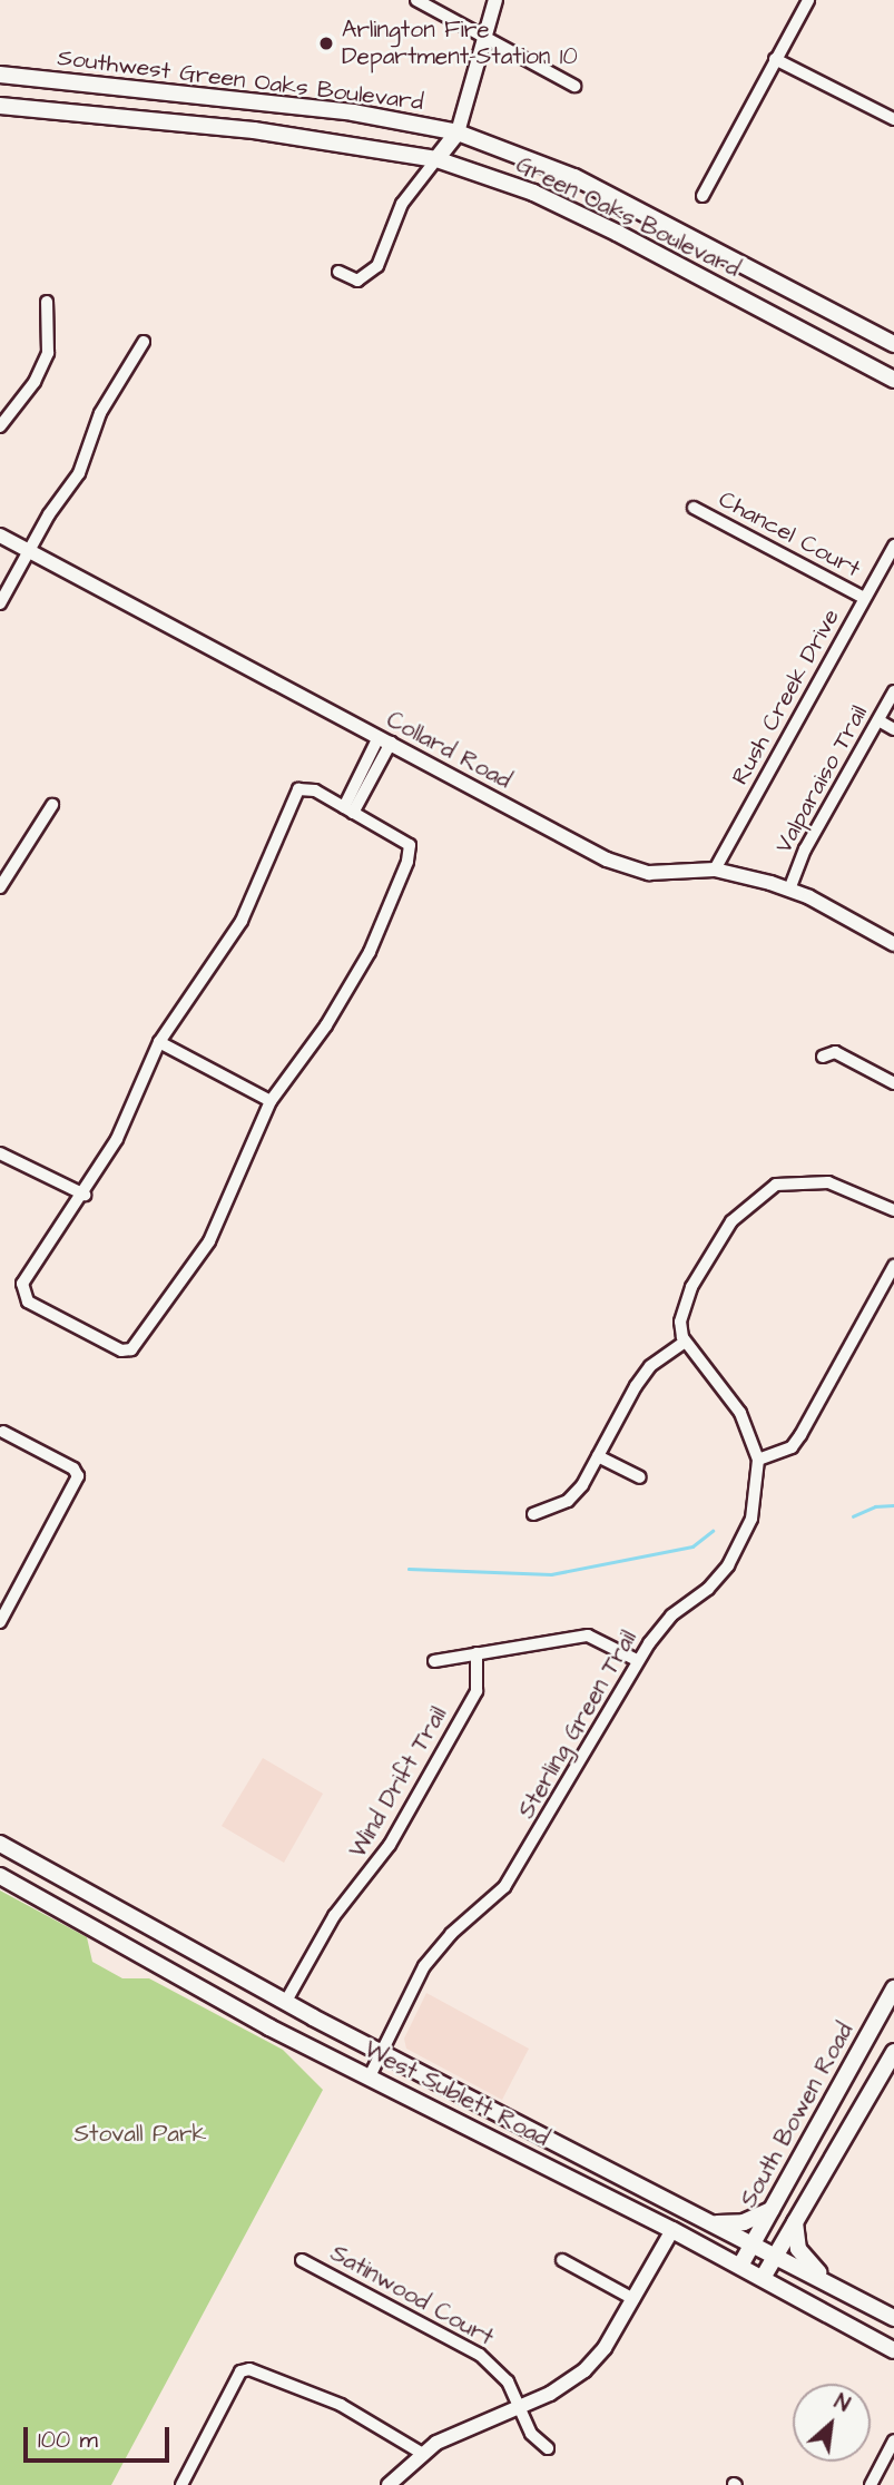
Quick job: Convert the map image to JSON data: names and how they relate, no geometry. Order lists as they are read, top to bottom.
{
  "streets": {
    "main road": [
      "Southwest Green Oaks Boulevard",
      "Green Oaks Boulevard",
      "West Sublett Road",
      "South Bowen Road"
    ],
    "street": [
      "Chancel Court",
      "Rush Creek Drive",
      "Collard Road",
      "Valparaiso Trail",
      "Sterling Green Trail",
      "Wind Drift Trail",
      "Satinwood Court"
    ]
  },
  "crossings": [
    ["Chancel Court", "Rush Creek Drive"],
    ["Rush Creek Drive", "Collard Road"],
    ["Collard Road", "Valparaiso Trail"],
    ["Sterling Green Trail", "West Sublett Road"],
    ["Wind Drift Trail", "West Sublett Road"],
    ["West Sublett Road", "South Bowen Road"]
  ],
  "parks": ["Stovall Park"],
  "places": ["Arlington Fire Department-Station 10"],
  "scale_bar": "100 m",
  "north": "top right"
}
